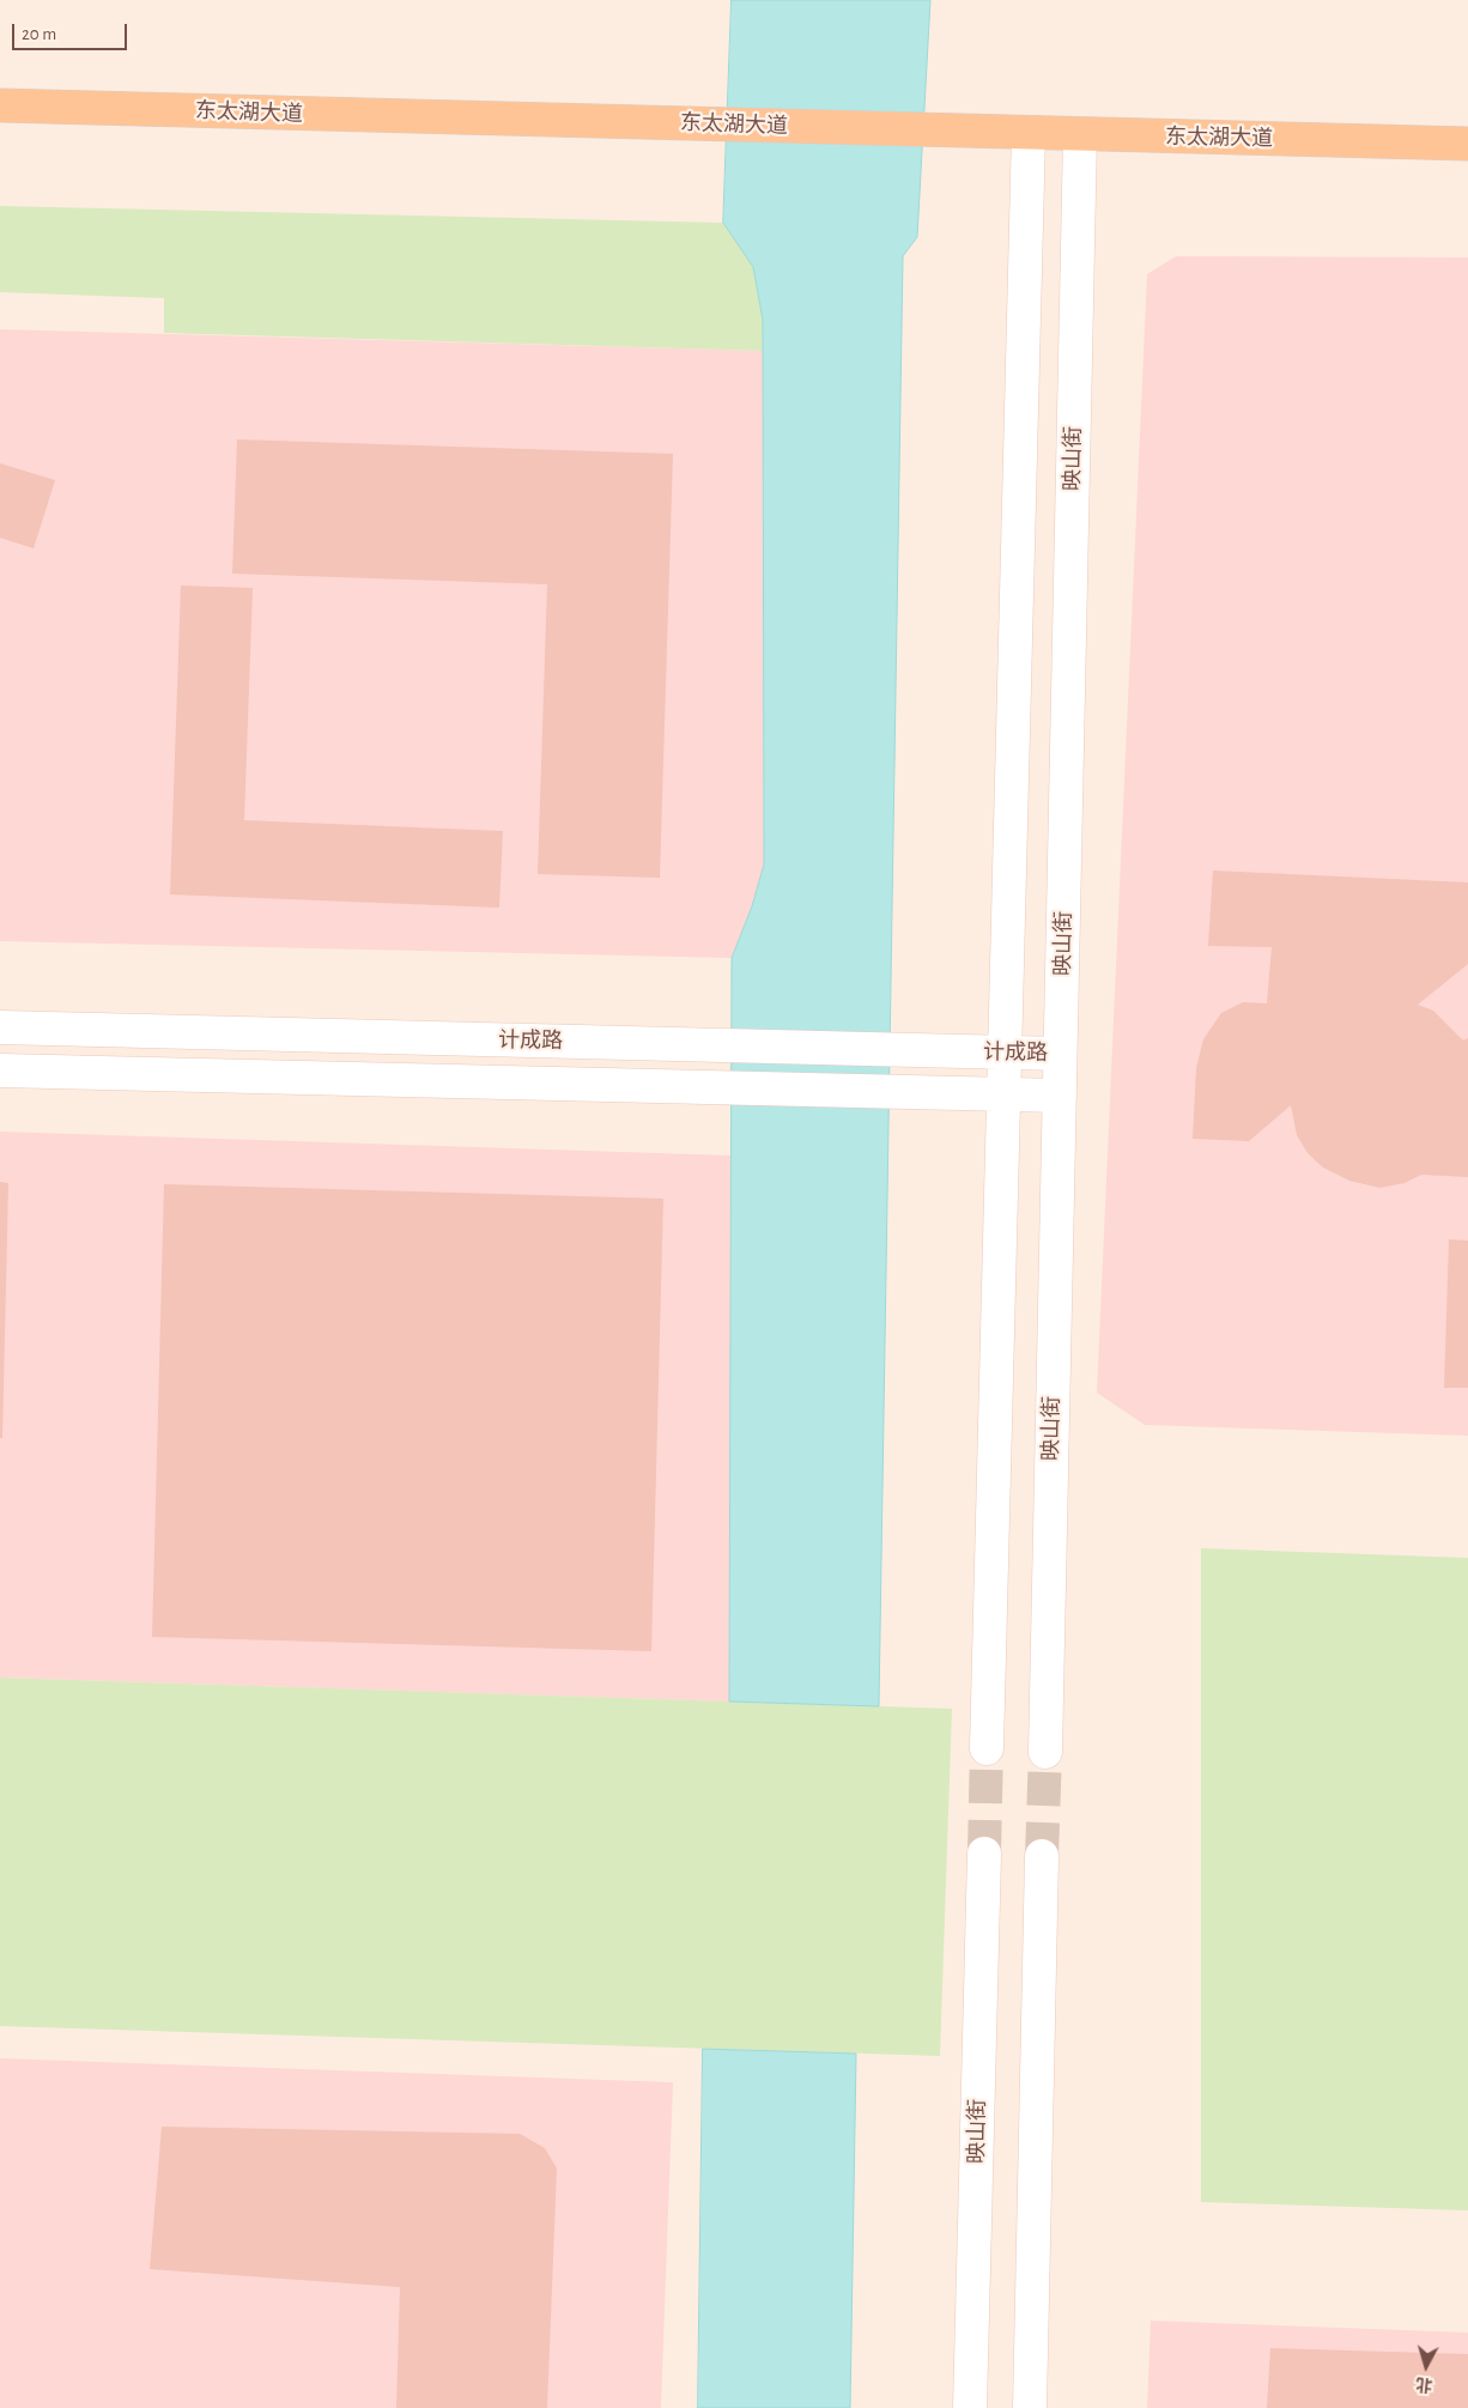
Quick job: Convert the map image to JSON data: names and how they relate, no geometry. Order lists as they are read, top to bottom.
{
  "streets": {
    "main road": ["东太湖大道"],
    "street": ["映山街", "计成路"]
  },
  "crossings": [
    ["东太湖大道", "映山街"],
    ["映山街", "计成路"]
  ],
  "scale_bar": "20 m",
  "north": "bottom"
}
